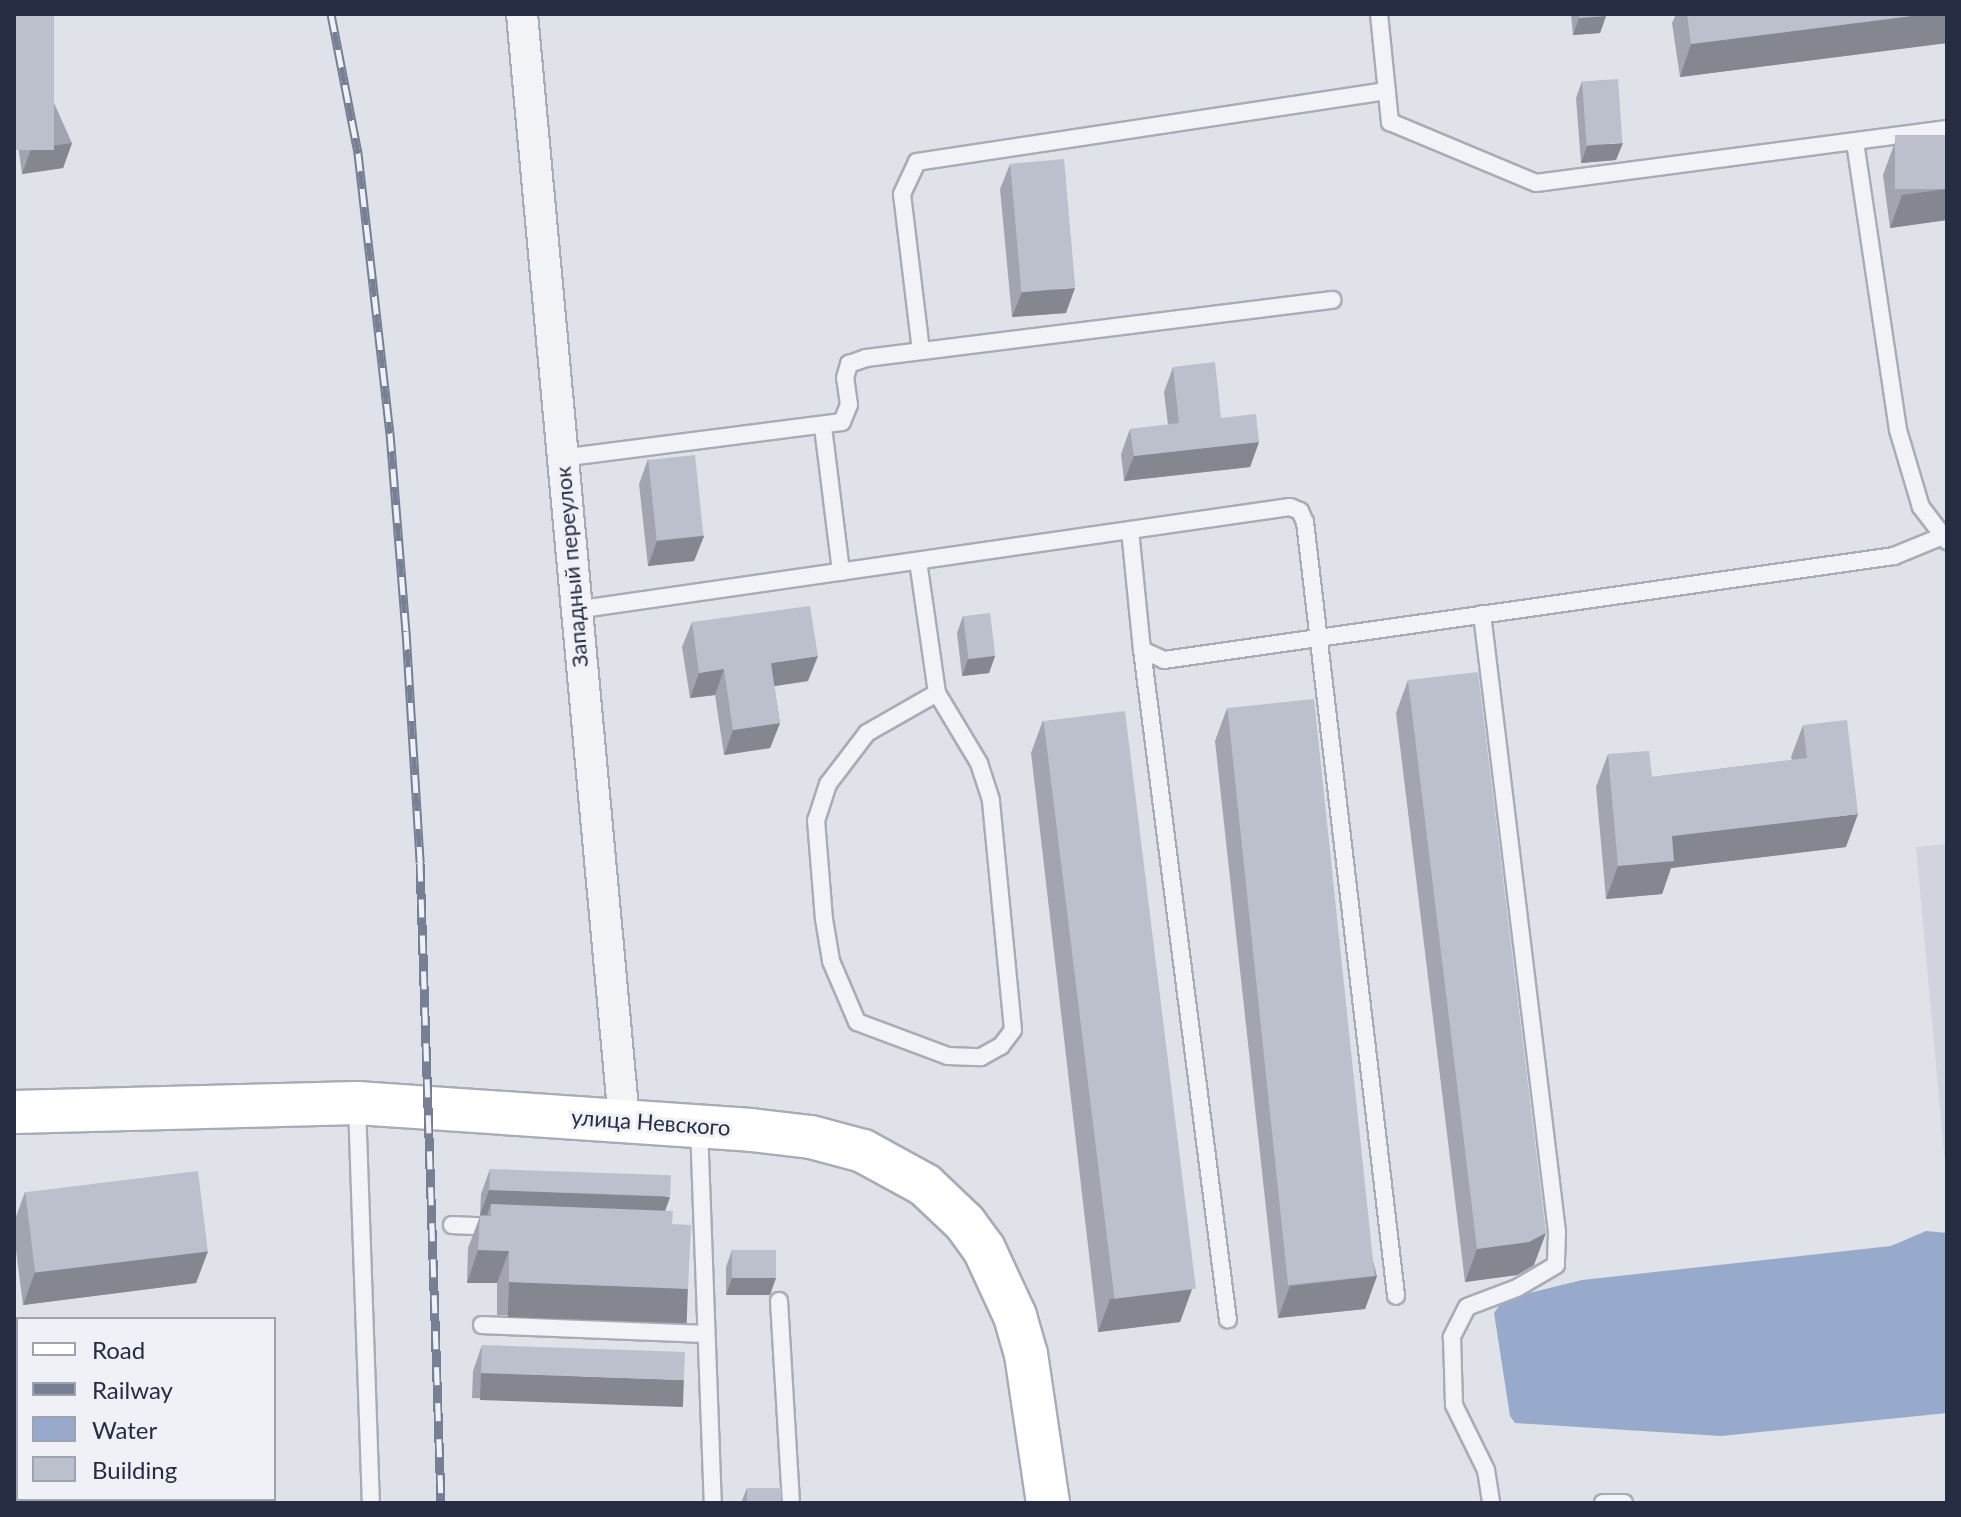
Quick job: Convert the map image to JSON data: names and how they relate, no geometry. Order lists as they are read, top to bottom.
{
  "streets": {
    "main road": ["улица Невского"],
    "street": ["Западный переулок"]
  },
  "crossings": [
    ["Западный переулок", "улица Невского"]
  ],
  "legend": [
    "Road",
    "Railway",
    "Water",
    "Building"
  ]
}
